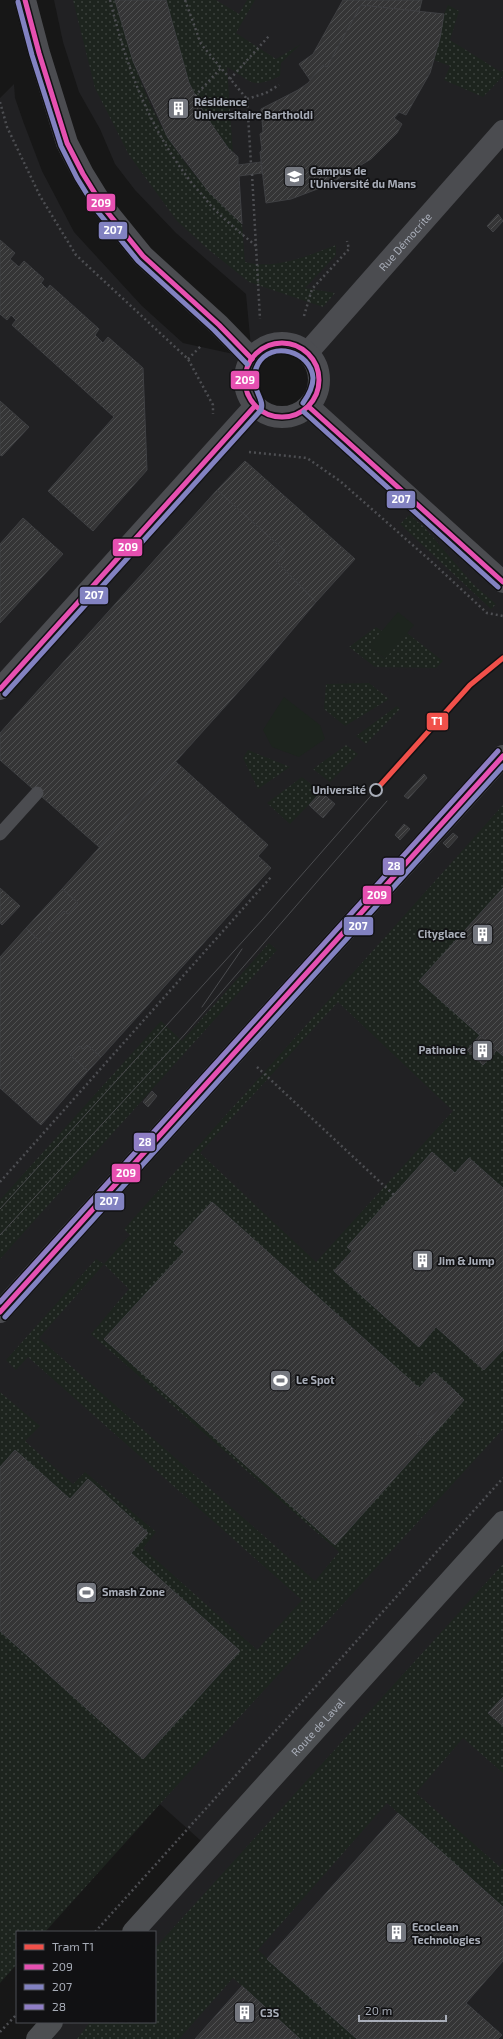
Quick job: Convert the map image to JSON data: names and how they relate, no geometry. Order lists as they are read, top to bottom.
{
  "streets": {
    "main road": ["Route de Laval"],
    "street": ["Rue Démocrite"]
  },
  "places": {
    "building": [
      "Résidence Universitaire Bartholdi",
      "Cityglace",
      "Patinoire",
      "Jim & Jump",
      "Ecoclean Technologies",
      "C3S"
    ],
    "school or university": ["Campus de l'Université du Mans"],
    "other": ["Université"],
    "sports": ["Le Spot", "Smash Zone"]
  },
  "lines": [
    "transit line 209",
    "transit line 207",
    "tram line T1",
    "transit line 28"
  ],
  "legend": [
    "Tram T1",
    "209",
    "207",
    "28"
  ],
  "scale_bar": "20 m"
}
